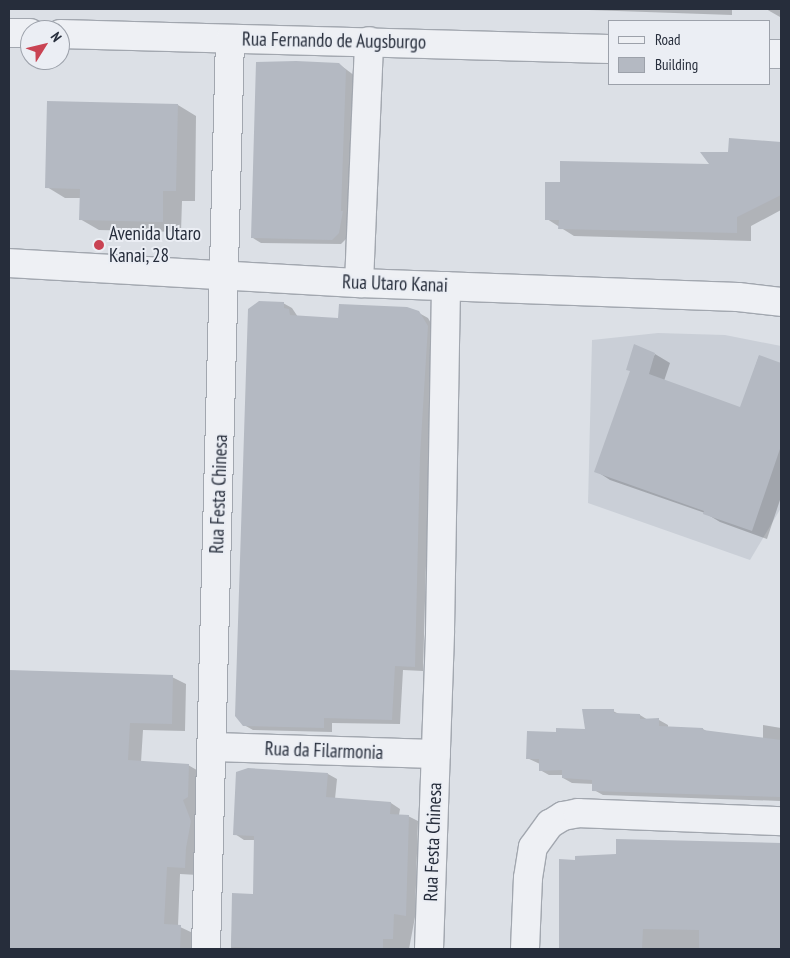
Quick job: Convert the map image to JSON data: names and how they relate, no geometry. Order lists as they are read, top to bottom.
{
  "streets": {
    "street": [
      "Rua Fernando de Augsburgo",
      "Rua Utaro Kanai",
      "Rua Festa Chinesa",
      "Rua da Filarmonia"
    ]
  },
  "crossings": [
    ["Rua Fernando de Augsburgo", "Rua Festa Chinesa"],
    ["Rua Utaro Kanai", "Rua Festa Chinesa"],
    ["Rua Festa Chinesa", "Rua da Filarmonia"]
  ],
  "places": ["Avenida Utaro Kanai, 28"],
  "legend": ["Road", "Building"],
  "north": "top right"
}
